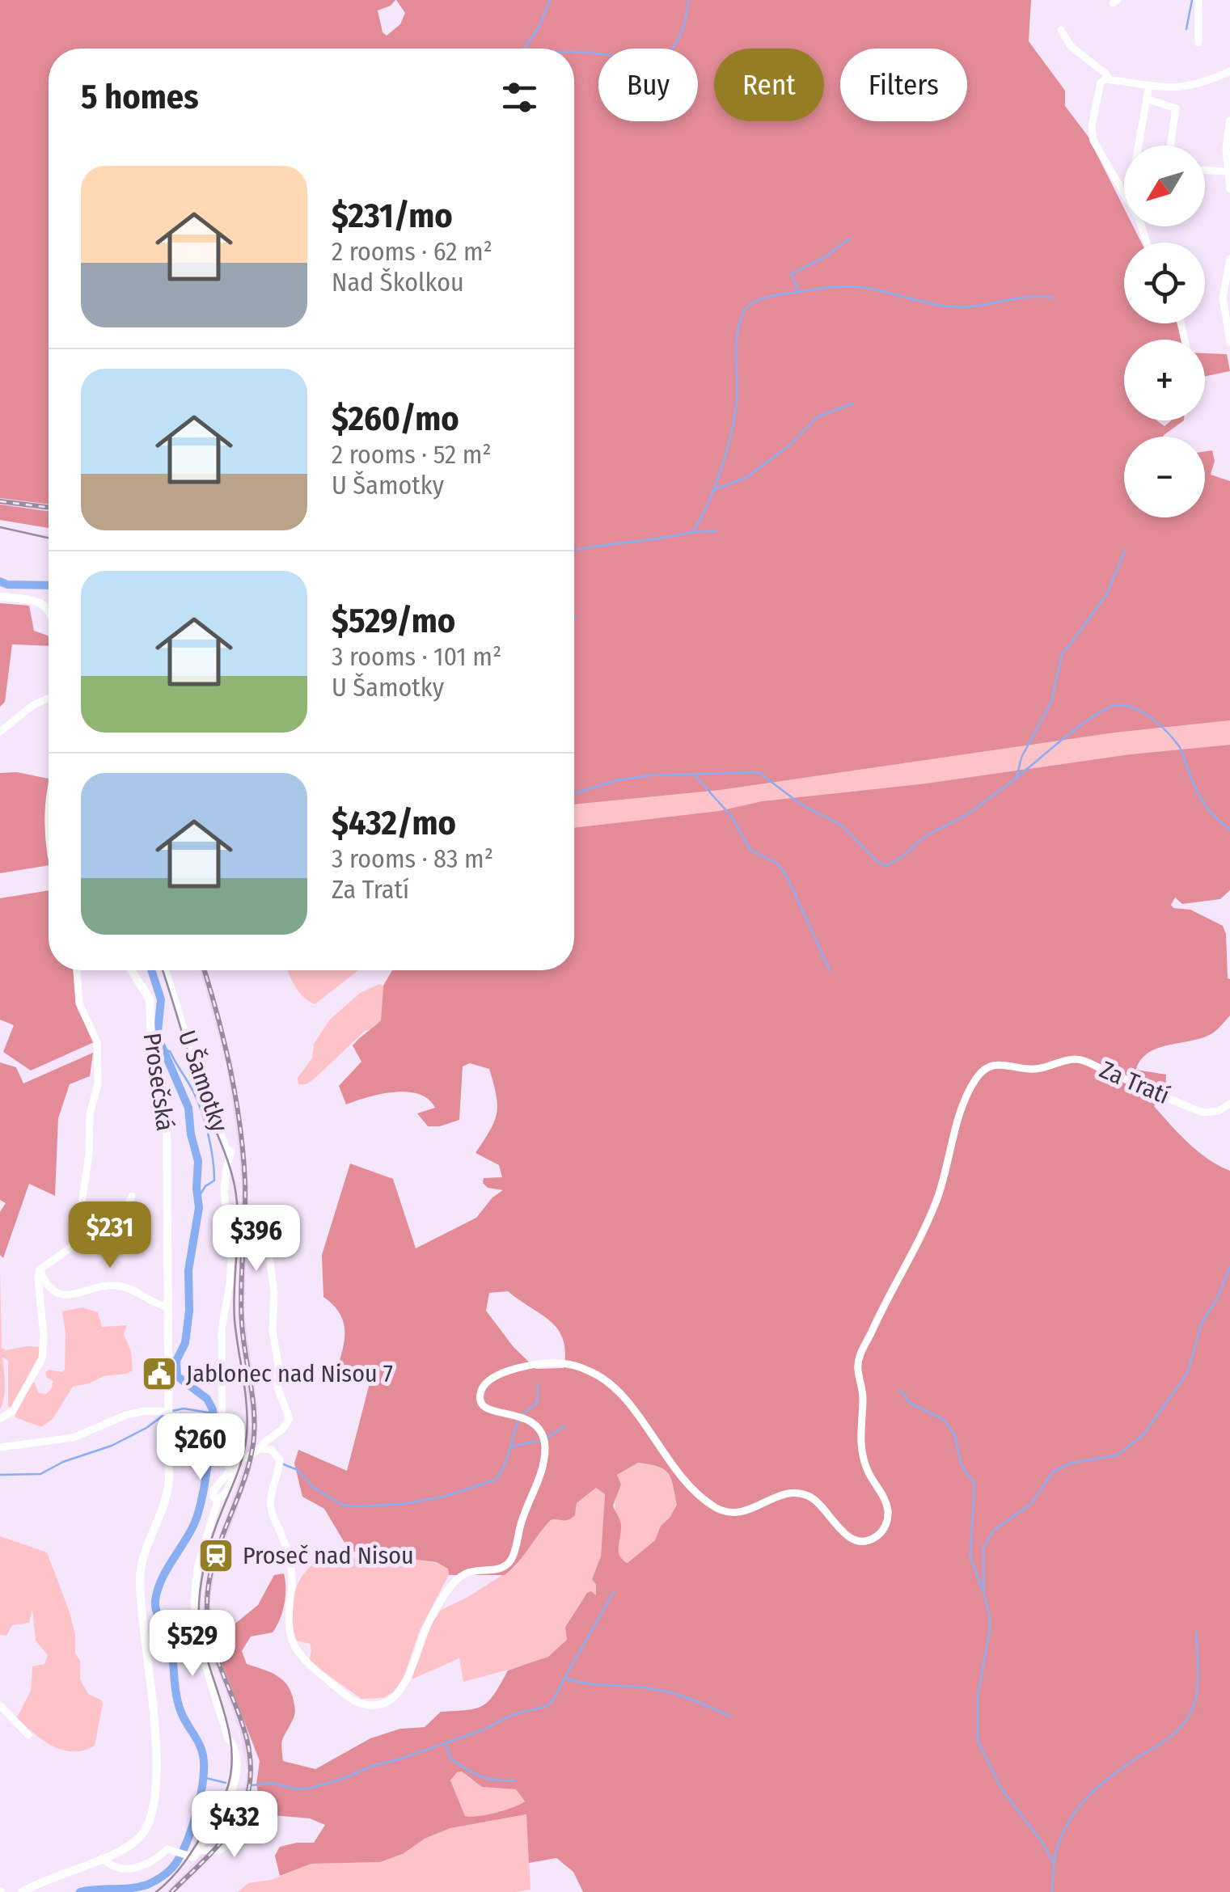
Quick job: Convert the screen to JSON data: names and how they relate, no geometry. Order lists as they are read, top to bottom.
{
  "streets": {
    "main road": ["Prosečská"],
    "street": ["U Šamotky", "Za Tratí"]
  },
  "crossings": [
    ["U Šamotky", "Za Tratí"]
  ],
  "places": {
    "public building": ["Jablonec nad Nisou 7"],
    "station": ["Proseč nad Nisou"]
  },
  "north": "bottom left",
  "page": {
    "chip": ["Buy", "Rent", "Filters"],
    "heading": "5 homes",
    "map_buttons": ["+", "−"],
    "list": [
      {
        "name": "$231/mo",
        "note": "2 rooms · 62 m² · Nad Školkou"
      },
      {
        "name": "$260/mo",
        "note": "2 rooms · 52 m² · U Šamotky"
      },
      {
        "name": "$529/mo",
        "note": "3 rooms · 101 m² · U Šamotky"
      },
      {
        "name": "$432/mo",
        "note": "3 rooms · 83 m² · Za Tratí"
      }
    ],
    "price": [
      "$231",
      "$396",
      "$260",
      "$529",
      "$432"
    ]
  }
}
